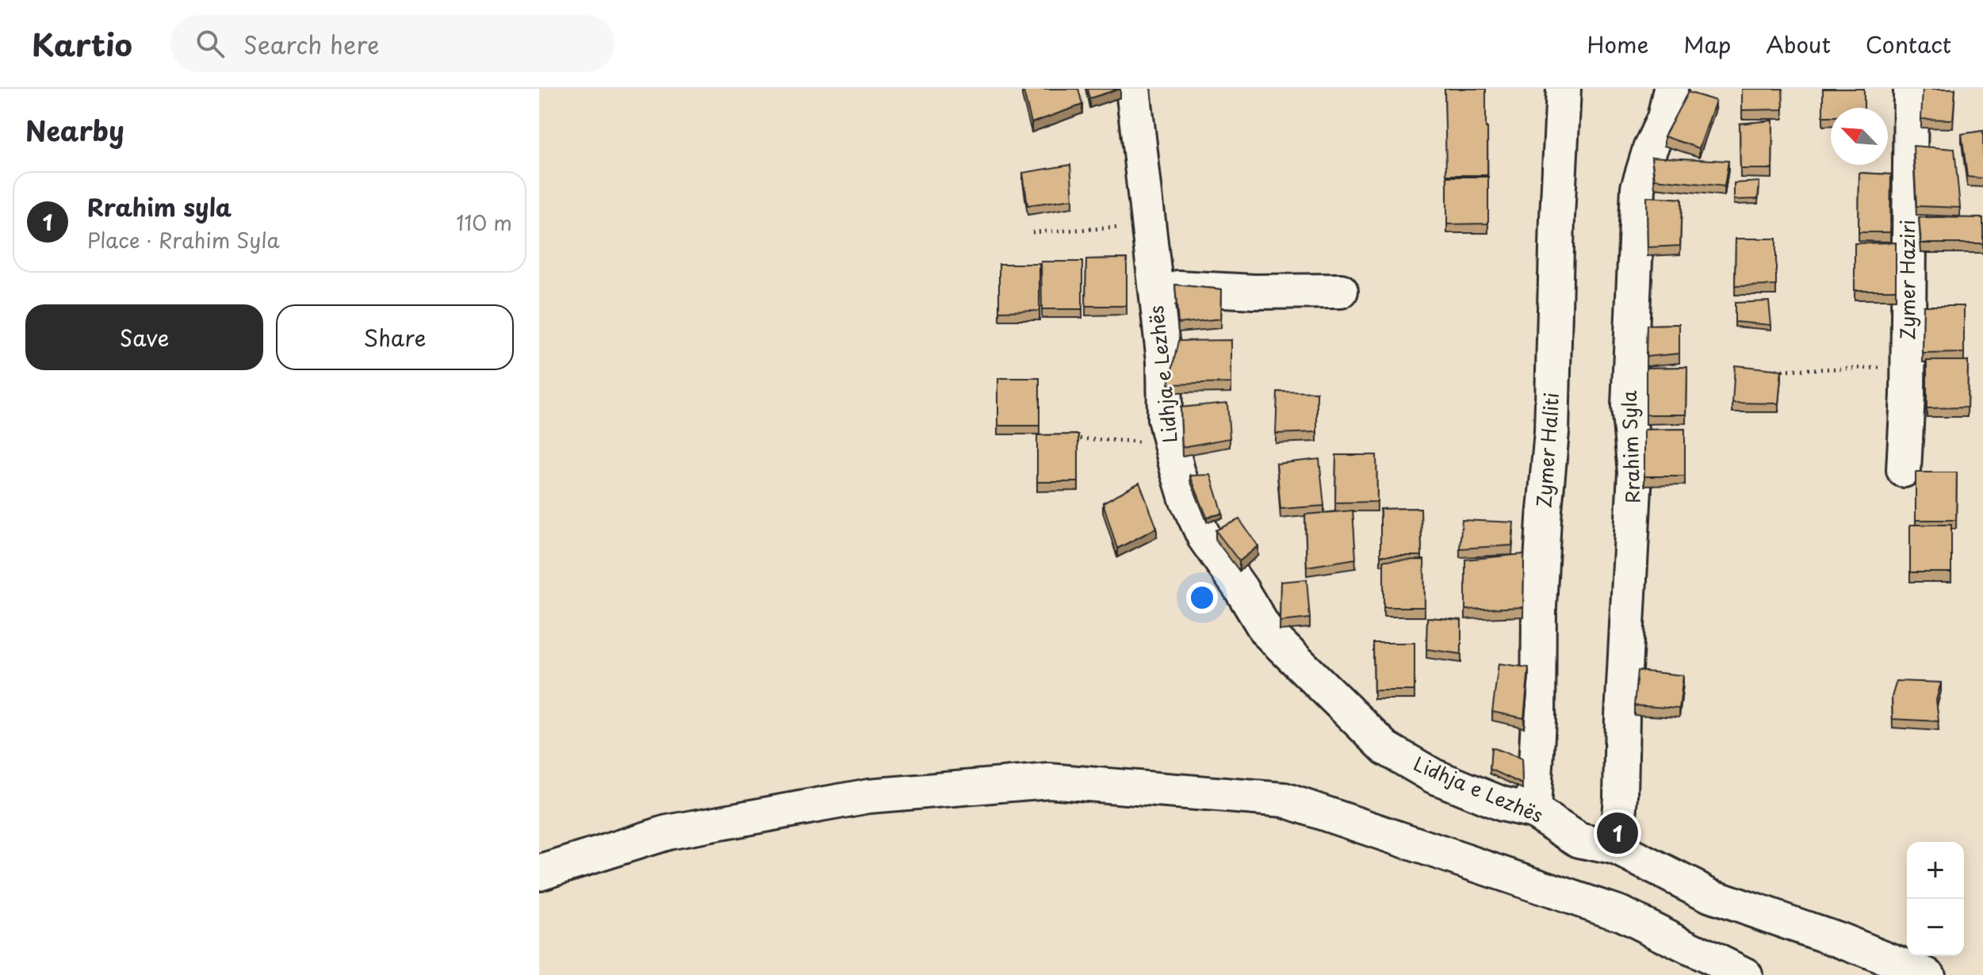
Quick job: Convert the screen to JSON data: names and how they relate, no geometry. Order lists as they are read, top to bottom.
{
  "streets": {
    "street": [
      "Zymer Haziri",
      "Lidhja e Lezhës",
      "Rrahim Syla",
      "Zymer Haliti"
    ]
  },
  "crossings": [
    ["Lidhja e Lezhës", "Rrahim Syla"],
    ["Lidhja e Lezhës", "Zymer Haliti"]
  ],
  "north": "top left",
  "page": {
    "header": "Kartio",
    "search": "Search here",
    "nav": [
      "Home",
      "Map",
      "About",
      "Contact"
    ],
    "heading": "Nearby",
    "list": [
      {
        "mark": "1",
        "name": "Rrahim syla",
        "note": "Place · Rrahim Syla",
        "value": "110 m"
      }
    ],
    "buttons": ["Save", "Share"],
    "pins": "1",
    "map_buttons": ["+", "−"]
  }
}
